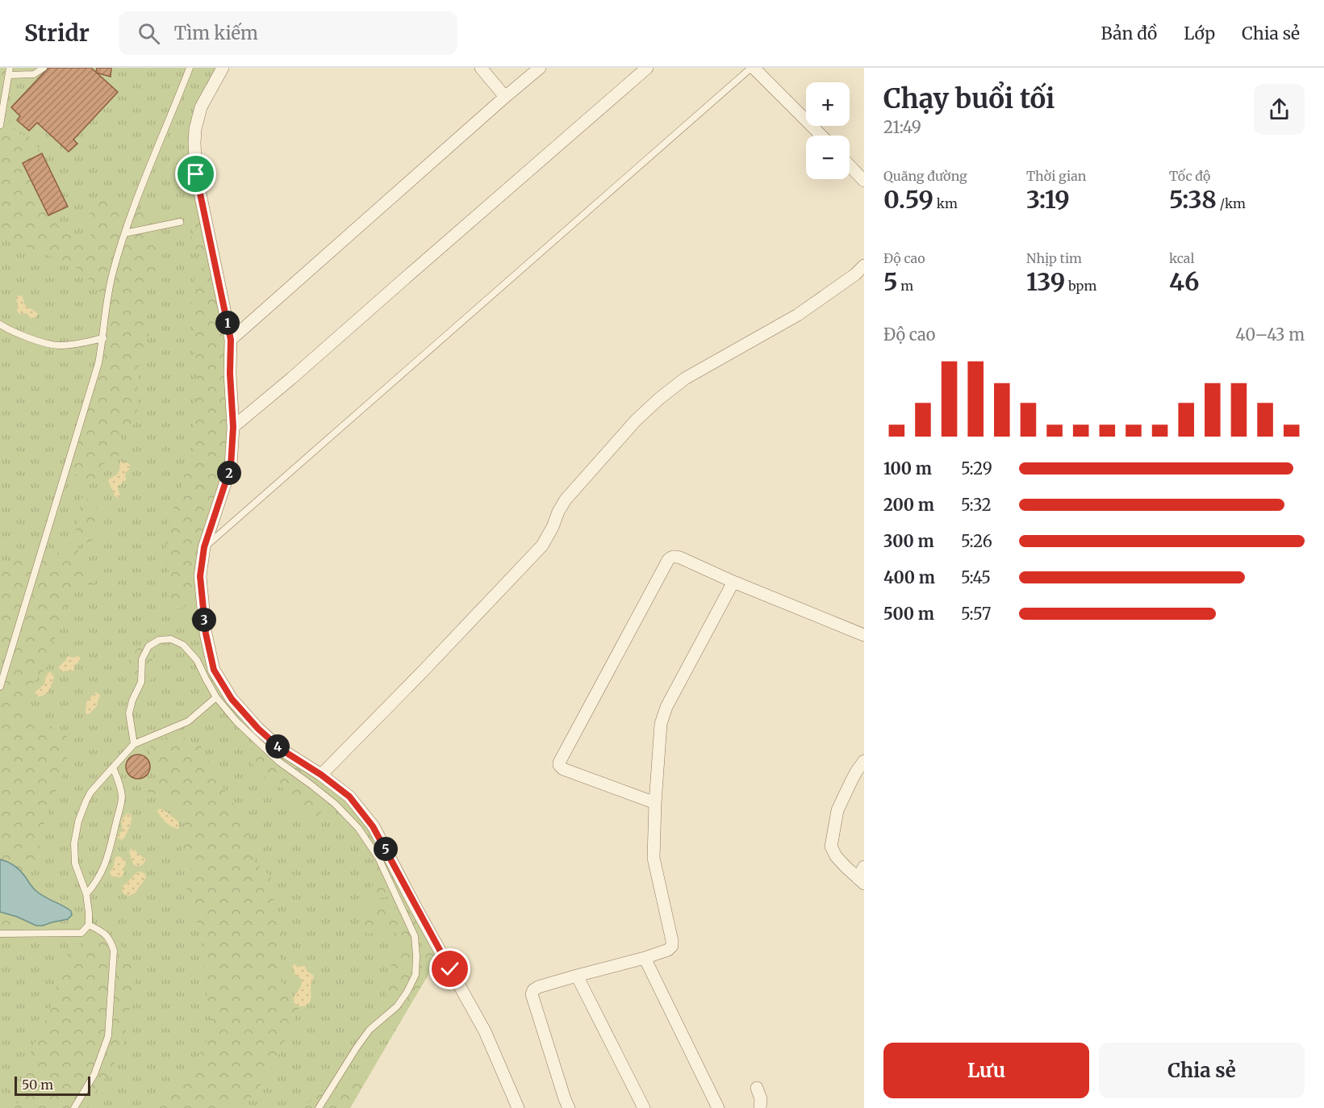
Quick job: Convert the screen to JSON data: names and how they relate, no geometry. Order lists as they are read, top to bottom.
{
  "scale_bar": "50 m",
  "page": {
    "header": "Stridr",
    "search": "Tìm kiếm",
    "nav": ["Bản đồ", "Lớp", "Chia sẻ"],
    "heading": ["Chạy buổi tối", "21:49"],
    "map_buttons": ["+", "−"],
    "stats": [
      ["Quãng đường", "0.59 km"],
      ["Thời gian", "3:19"],
      ["Tốc độ", "5:38 /km"],
      ["Độ cao", "5 m"],
      ["Nhịp tim", "139 bpm"],
      ["kcal", "46"]
    ],
    "pins": [
      "1",
      "2",
      "3",
      "4",
      "5"
    ],
    "chart": ["Độ cao", "40–43 m"],
    "list": [
      {
        "name": "100 m",
        "note": "5:29"
      },
      {
        "name": "200 m",
        "note": "5:32"
      },
      {
        "name": "300 m",
        "note": "5:26"
      },
      {
        "name": "400 m",
        "note": "5:45"
      },
      {
        "name": "500 m",
        "note": "5:57"
      }
    ],
    "buttons": ["Lưu", "Chia sẻ"],
    "scale": "50 m"
  }
}
